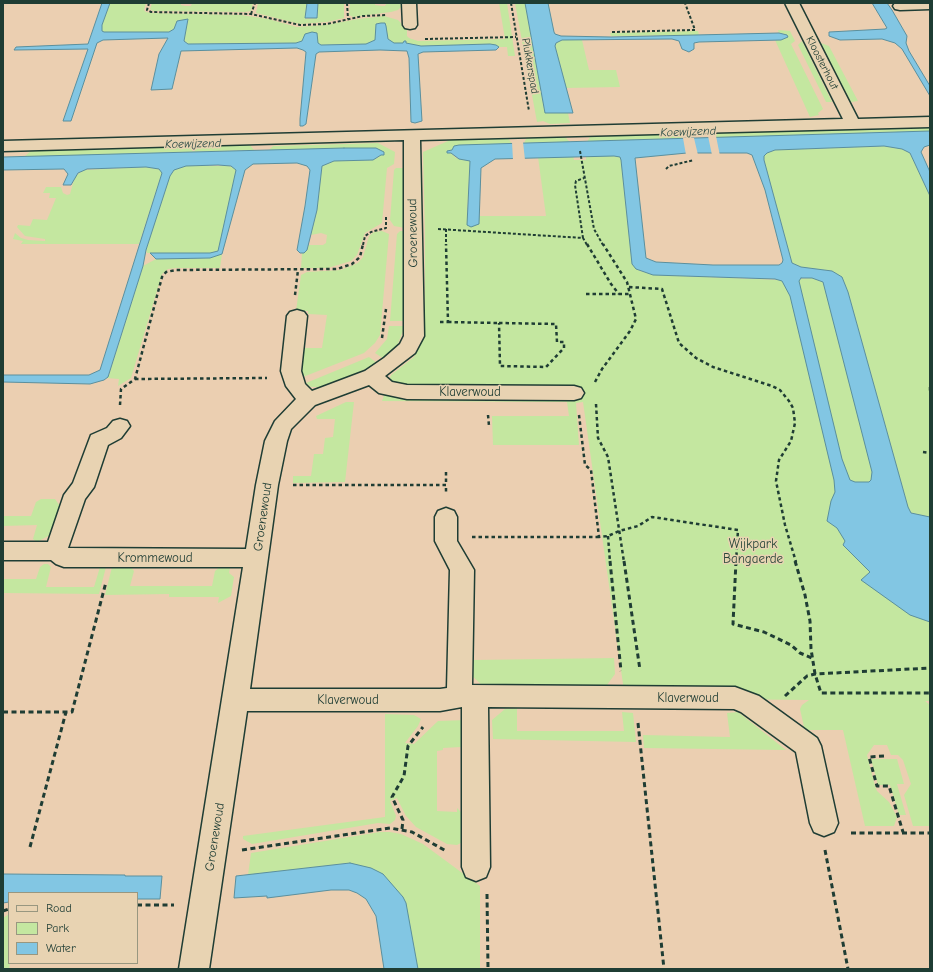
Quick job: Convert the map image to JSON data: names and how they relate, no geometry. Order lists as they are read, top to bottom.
{
  "streets": {
    "street": [
      "Kloosterhout",
      "Groenewoud",
      "Klaverwoud",
      "Krommewoud"
    ],
    "path": ["Plukkerspad"]
  },
  "crossings": [
    ["Groenewoud", "Klaverwoud"],
    ["Groenewoud", "Krommewoud"]
  ],
  "water": ["Koewijzend"],
  "parks": ["Wijkpark Bangaerde"],
  "legend": ["Road", "Park", "Water"]
}
